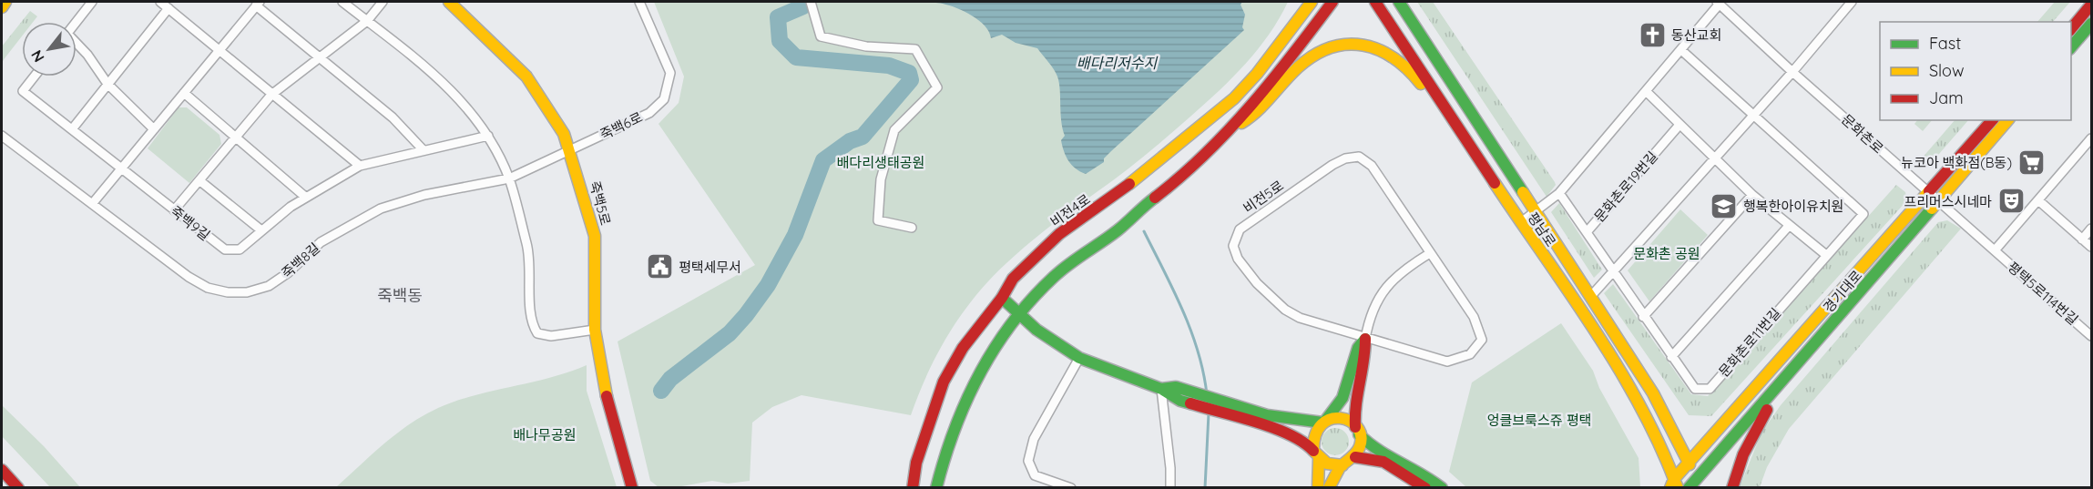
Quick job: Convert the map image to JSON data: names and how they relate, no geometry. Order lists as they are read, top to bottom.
{
  "streets": {
    "main road": [
      "죽백5로",
      "비전4로",
      "평남로",
      "경기대로"
    ],
    "street": [
      "죽백6로",
      "문화촌로",
      "문화촌로19번길",
      "비전5로",
      "죽백9길",
      "죽백8길",
      "평택5로114번길",
      "문화촌로11번길"
    ]
  },
  "crossings": [
    ["죽백6로", "죽백5로"],
    ["죽백6로", "죽백8길"],
    ["문화촌로", "경기대로"],
    ["문화촌로", "평택5로114번길"],
    ["문화촌로19번길", "문화촌로11번길"],
    ["죽백5로", "죽백8길"],
    ["평남로", "경기대로"],
    ["경기대로", "평택5로114번길"]
  ],
  "districts": ["죽백동"],
  "water": ["배다리저수지"],
  "parks": [
    "배다리생태공원",
    "문화촌 공원",
    "엉클브룩스쥬 평택",
    "배나무공원"
  ],
  "places": {
    "church": ["동산교회"],
    "supermarket": ["뉴코아 백화점(B동)"],
    "theatre": ["프리머스시네마"],
    "school or university": ["행복한아이유치원"],
    "public building": ["평택세무서"]
  },
  "legend": ["Fast", "Slow", "Jam"],
  "north": "bottom left"
}
